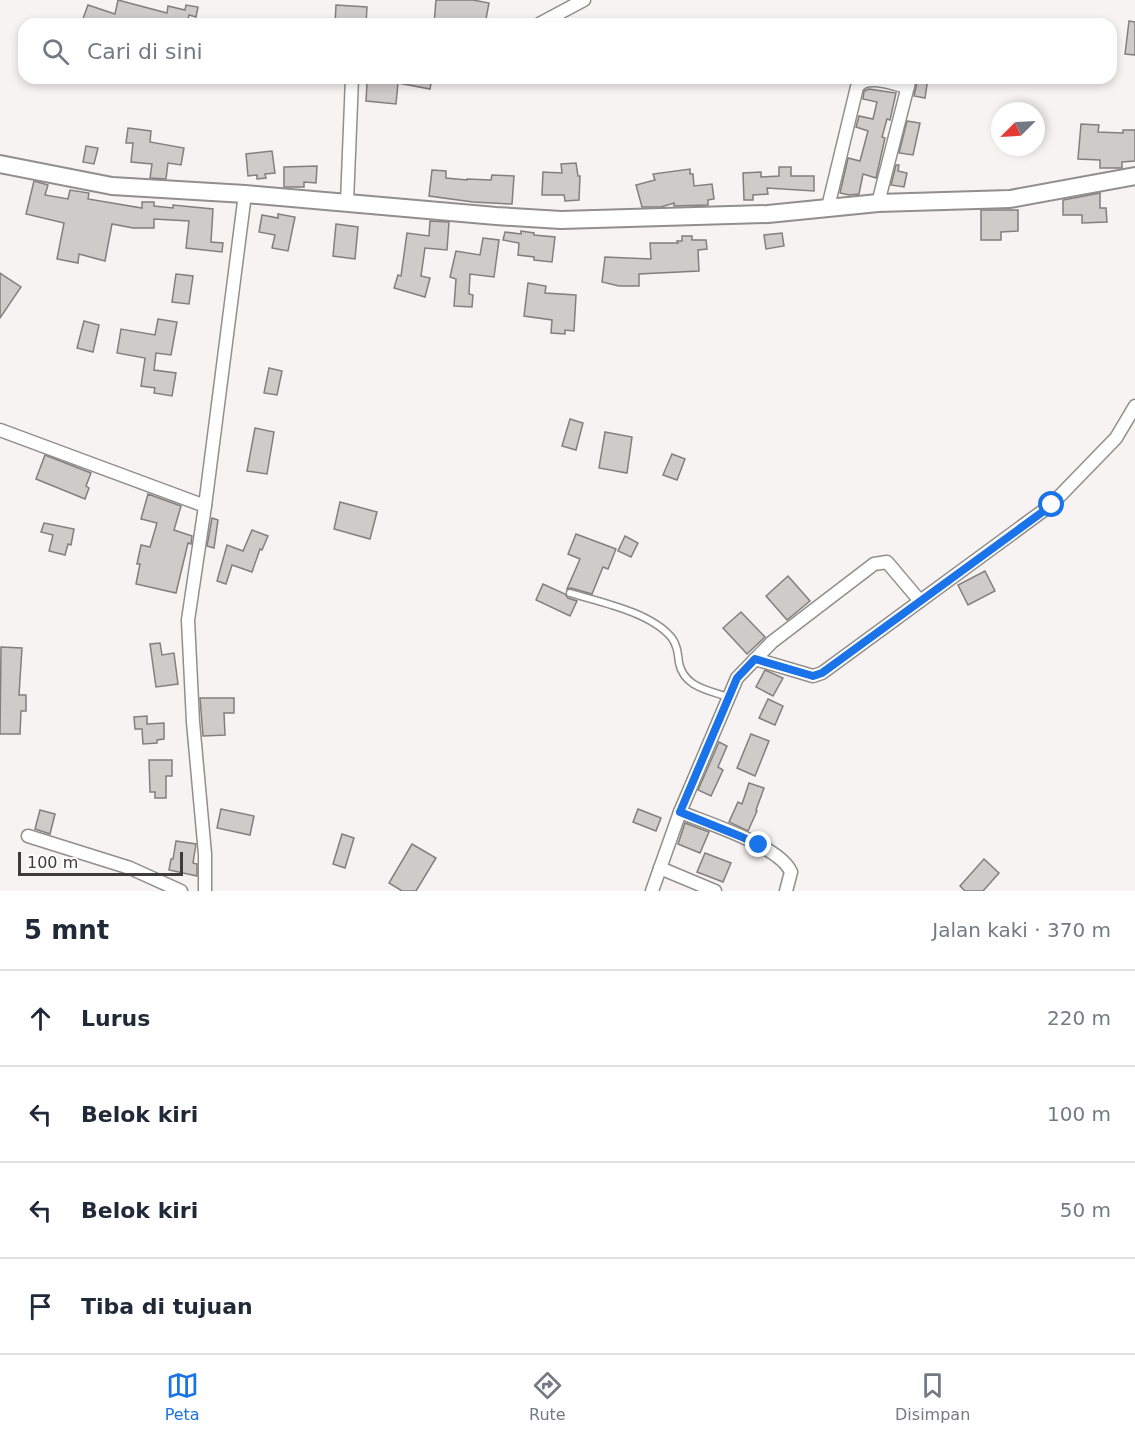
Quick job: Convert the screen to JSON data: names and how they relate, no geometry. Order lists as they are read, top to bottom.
{
  "scale_bar": "100 m",
  "north": "bottom left",
  "page": {
    "search": "Cari di sini",
    "scale": "100 m",
    "heading": ["5 mnt", "Jalan kaki · 370 m"],
    "list": [
      ["Lurus", "220 m"],
      ["Belok kiri", "100 m"],
      ["Belok kiri", "50 m"],
      "Tiba di tujuan"
    ],
    "nav": ["Peta", "Rute", "Disimpan"]
  }
}
